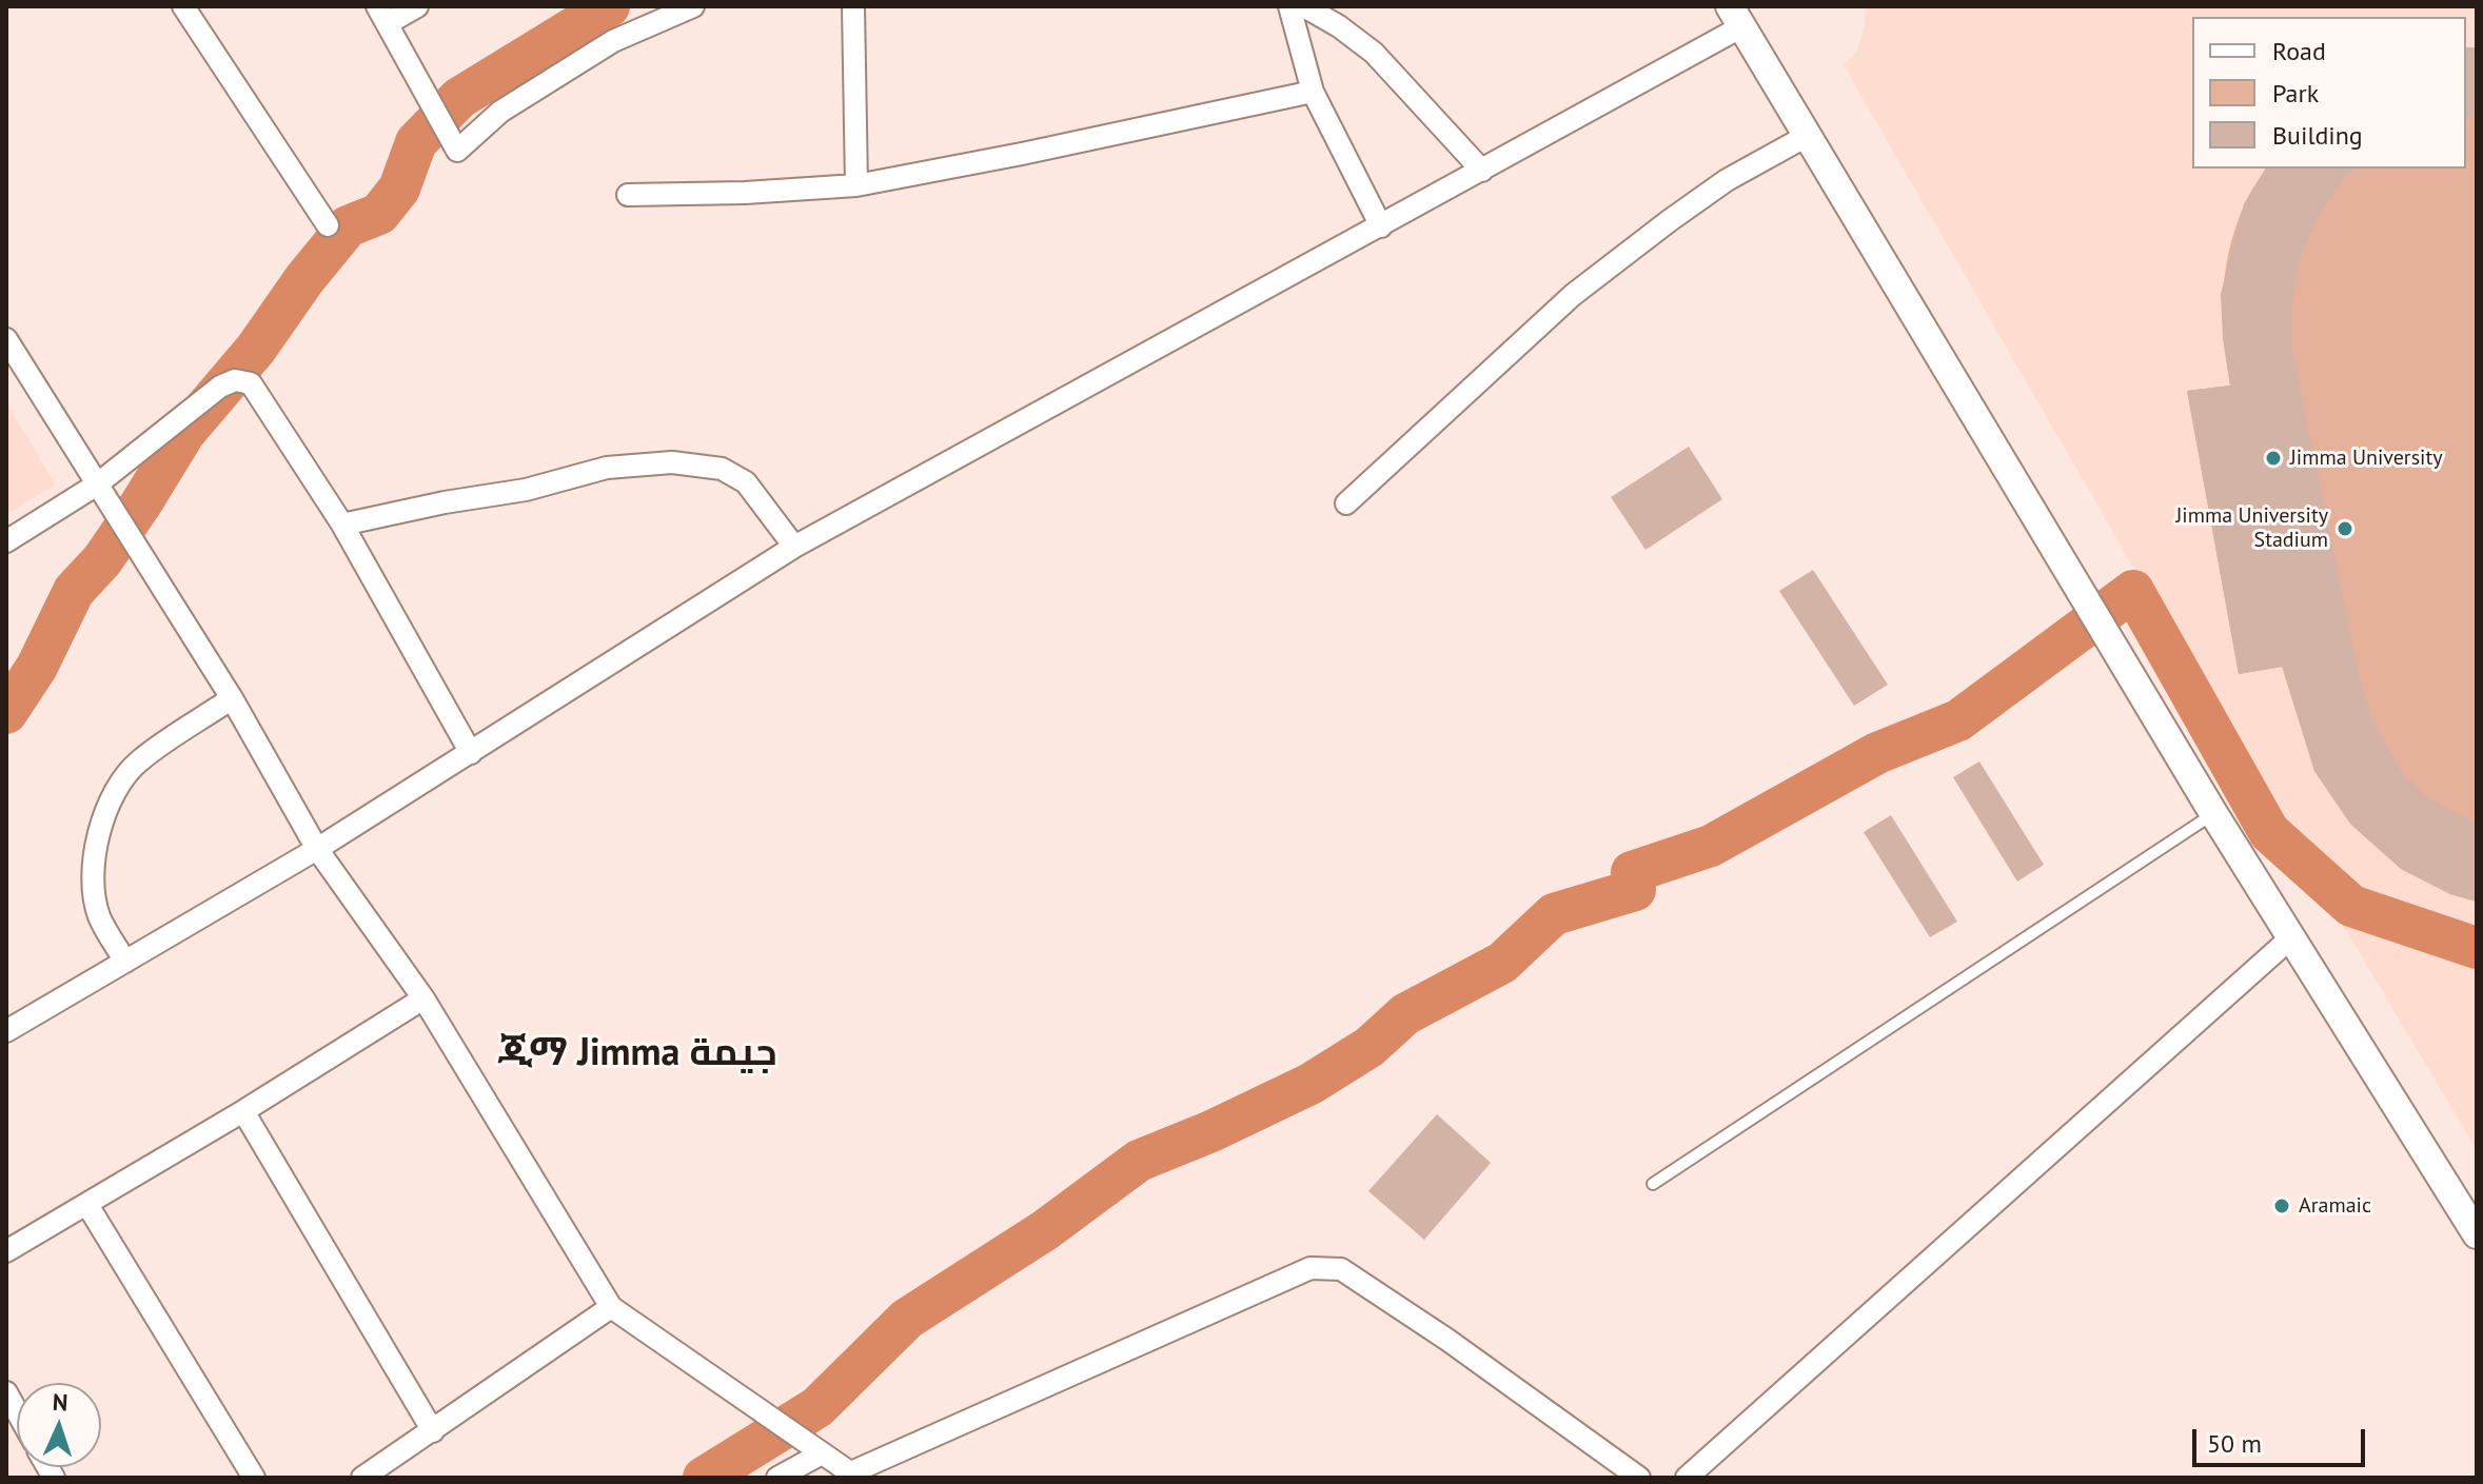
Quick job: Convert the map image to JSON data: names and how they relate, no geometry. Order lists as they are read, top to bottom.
{
  "districts": ["ጂማ Jimma جيمة"],
  "places": ["Jimma University", "Jimma University Stadium", "Aramaic"],
  "legend": ["Road", "Park", "Building"],
  "scale_bar": "50 m",
  "north": "top"
}
